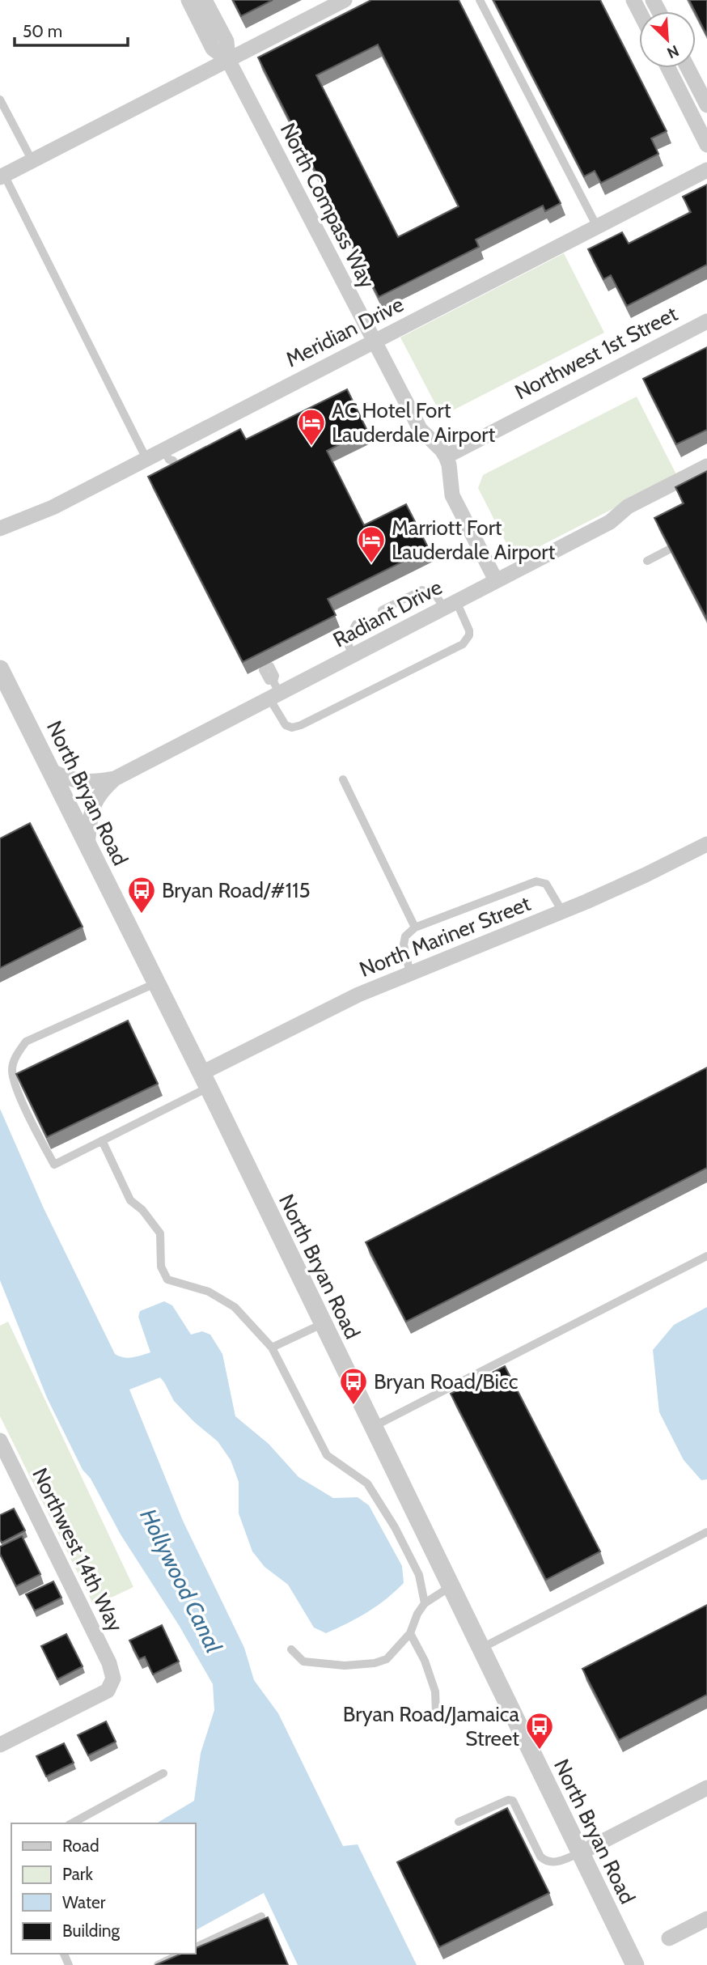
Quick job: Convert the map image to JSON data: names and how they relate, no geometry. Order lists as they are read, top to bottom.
{
  "streets": {
    "street": [
      "North Compass Way",
      "Meridian Drive",
      "Northwest 1st Street",
      "Radiant Drive",
      "North Bryan Road",
      "North Mariner Street",
      "Northwest 14th Way"
    ]
  },
  "crossings": [
    ["North Compass Way", "Meridian Drive"],
    ["North Compass Way", "Northwest 1st Street"],
    ["Radiant Drive", "North Bryan Road"],
    ["North Bryan Road", "North Mariner Street"]
  ],
  "water": ["Hollywood Canal"],
  "places": {
    "hotel": ["AC Hotel Fort Lauderdale Airport", "Marriott Fort Lauderdale Airport"],
    "bus stop": ["Bryan Road/#115", "Bryan Road/Bicc", "Bryan Road/Jamaica Street"]
  },
  "legend": [
    "Road",
    "Park",
    "Water",
    "Building"
  ],
  "scale_bar": "50 m",
  "north": "bottom right"
}
